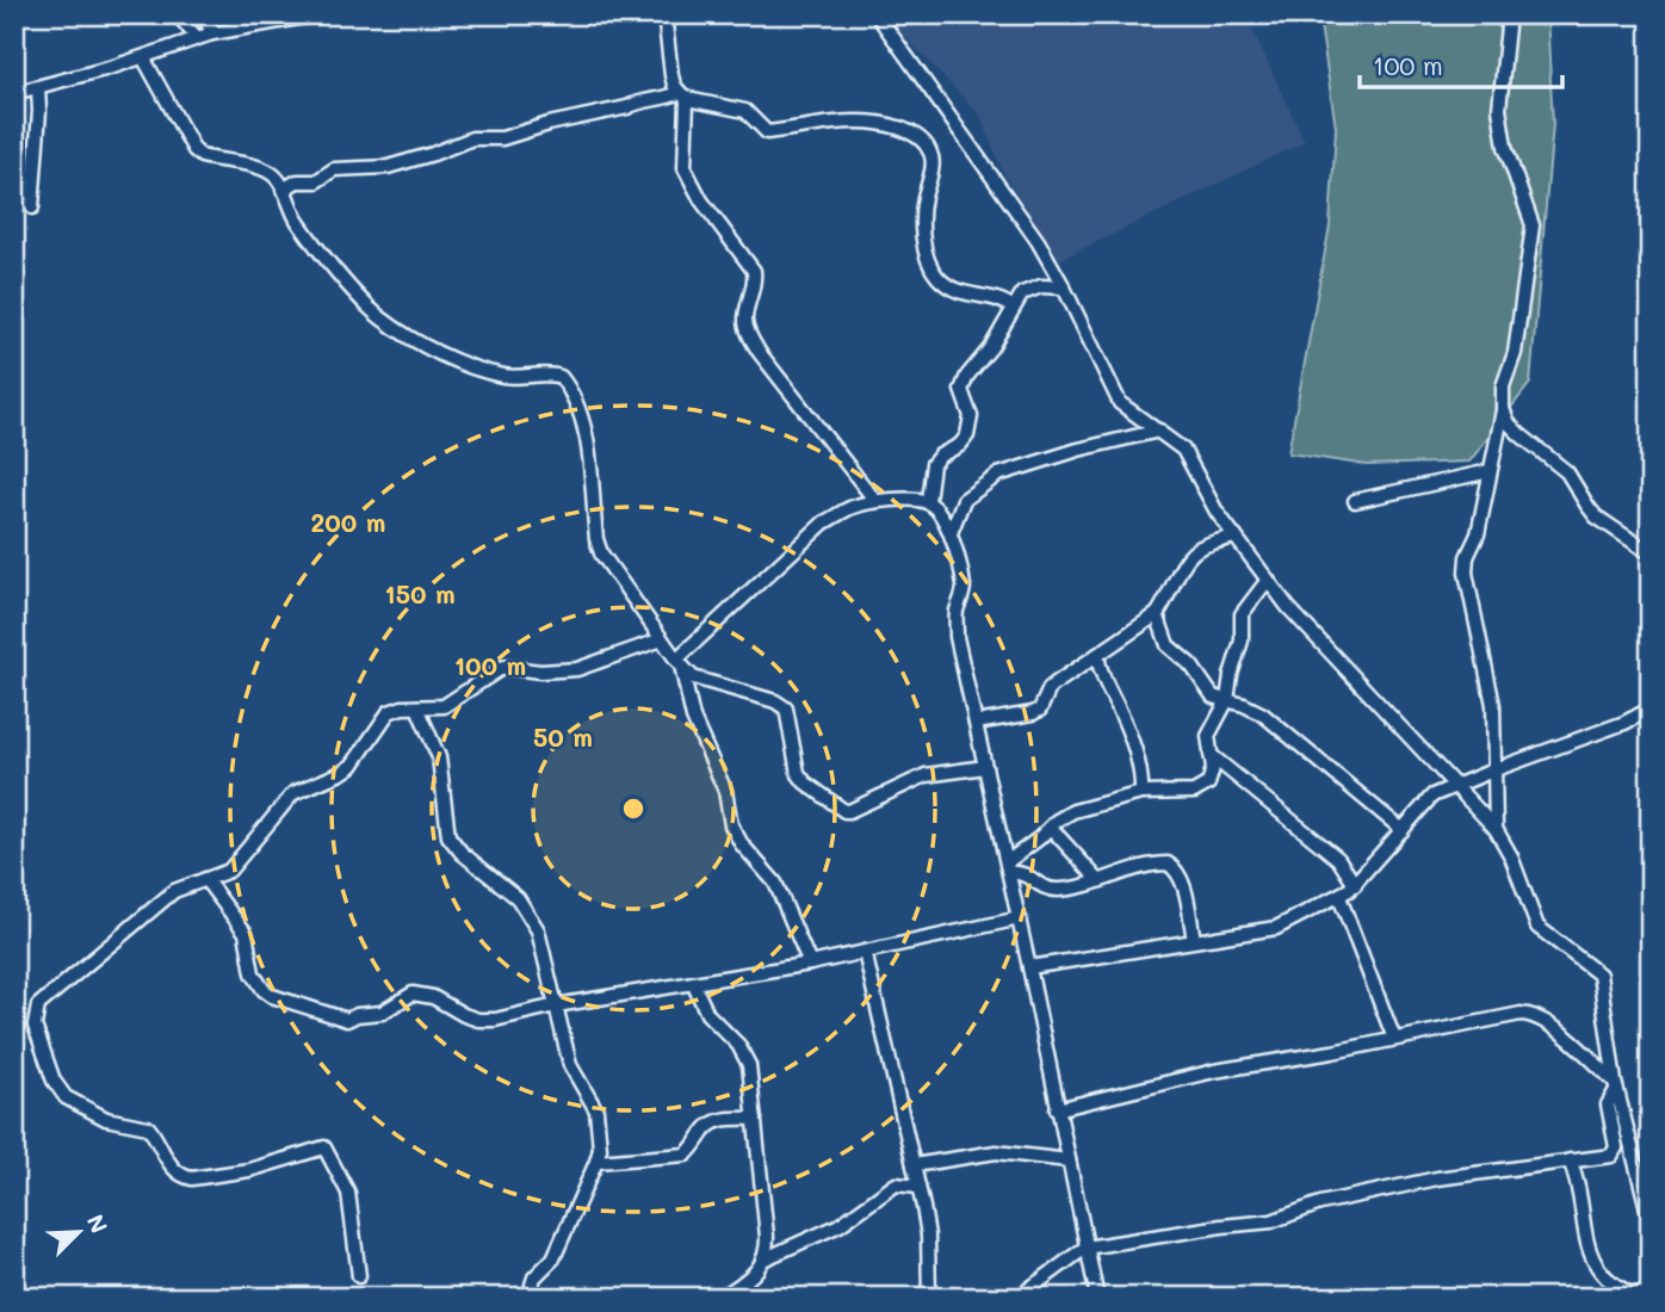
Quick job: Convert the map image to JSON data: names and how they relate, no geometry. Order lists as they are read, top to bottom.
{
  "scale_bar": "100 m",
  "north": "top right",
  "rings": [
    "200 m",
    "150 m",
    "100 m",
    "50 m"
  ]
}
